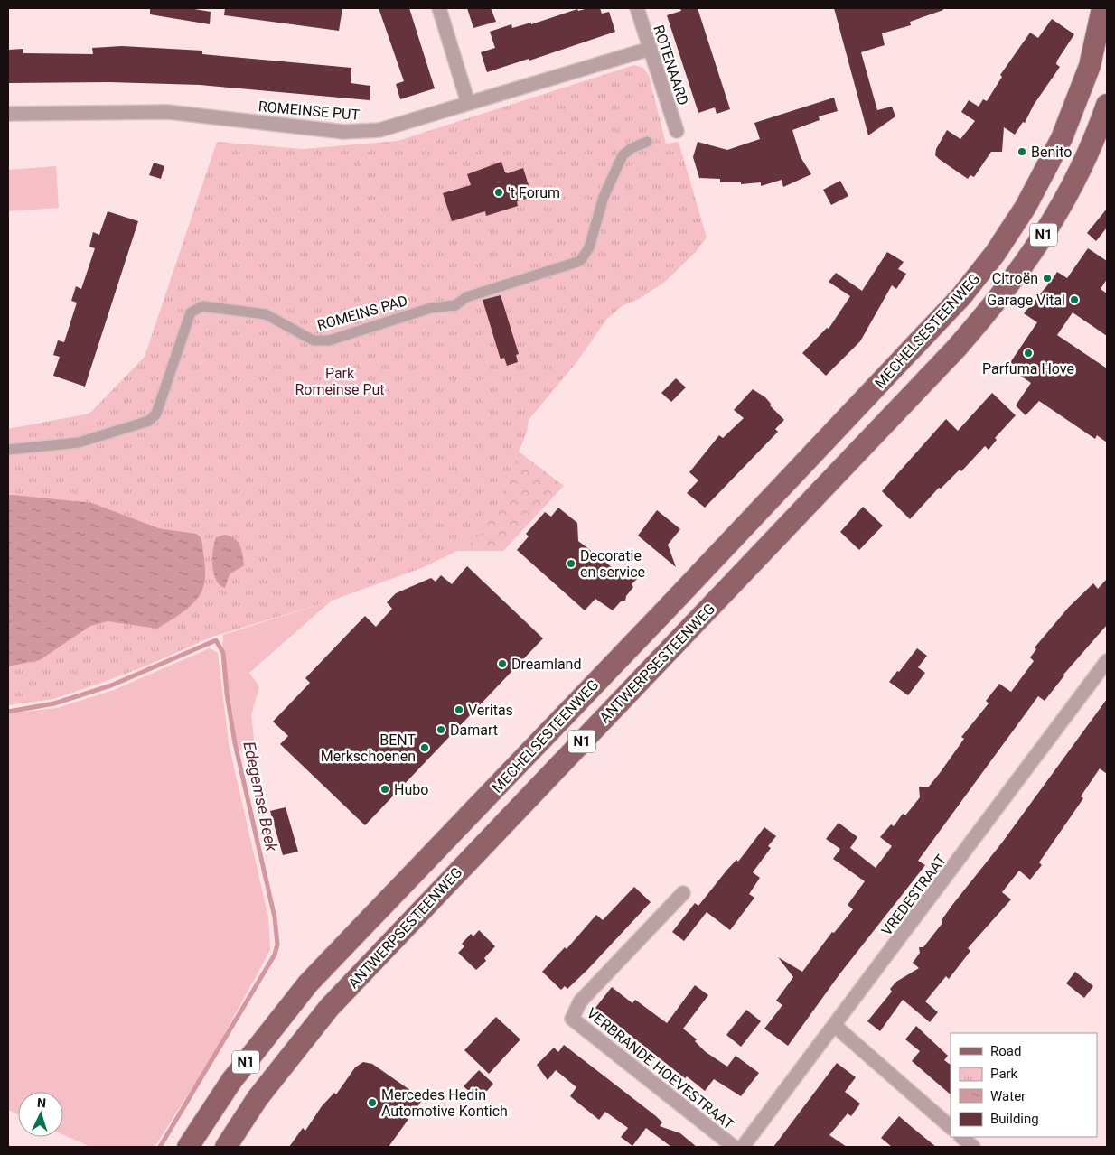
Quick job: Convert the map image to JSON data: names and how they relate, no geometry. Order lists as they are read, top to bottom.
{
  "streets": {
    "main road": ["N1", "MECHELSESTEENWEG", "ANTWERPSESTEENWEG"],
    "street": [
      "ROTENAARD",
      "ROMEINSE PUT",
      "ROMEINS PAD",
      "VREDESTRAAT",
      "VERBRANDE HOEVESTRAAT"
    ]
  },
  "crossings": [
    ["ROTENAARD", "ROMEINSE PUT"]
  ],
  "water": ["Edegemse Beek"],
  "parks": ["Park Romeinse Put"],
  "places": [
    "Benito",
    "'t Forum",
    "Citroën",
    "Garage Vital",
    "Parfuma Hove",
    "Decoratie en service",
    "Dreamland",
    "Veritas",
    "Damart",
    "BENT Merkschoenen",
    "Hubo",
    "Mercedes Hedin Automotive Kontich"
  ],
  "legend": [
    "Road",
    "Park",
    "Water",
    "Building"
  ],
  "north": "top"
}
